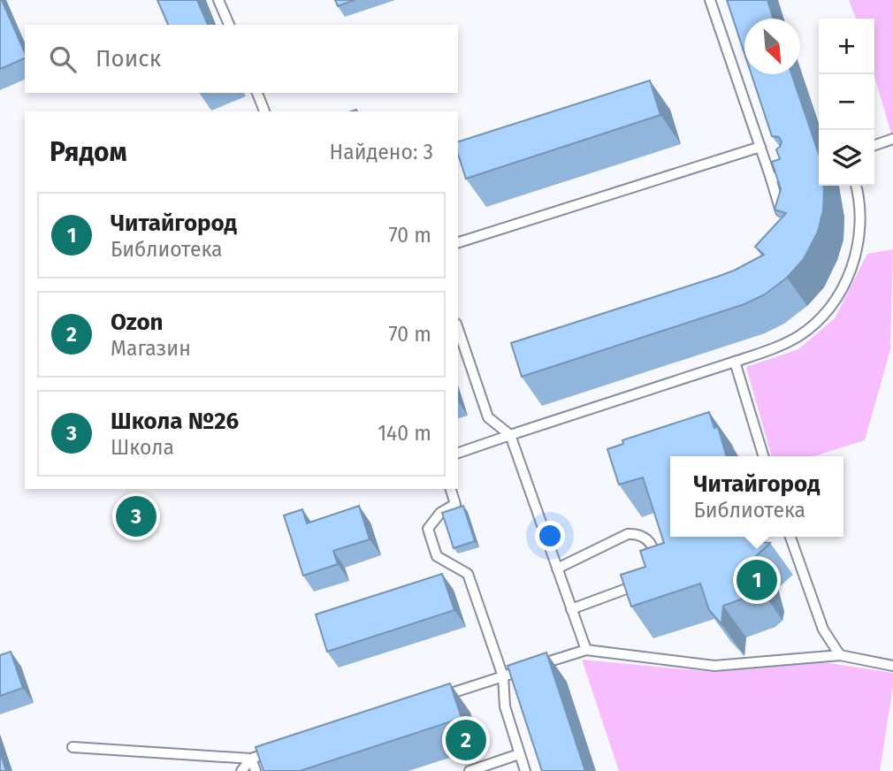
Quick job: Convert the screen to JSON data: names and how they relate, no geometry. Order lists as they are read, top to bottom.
{
  "north": "bottom right",
  "page": {
    "map_buttons": ["+", "−"],
    "search": "Поиск",
    "heading": ["Рядом", "Найдено: 3"],
    "list": [
      {
        "mark": "1",
        "name": "Читайгород",
        "note": "Библиотека",
        "value": "70 m"
      },
      {
        "mark": "2",
        "name": "Ozon",
        "note": "Магазин",
        "value": "70 m"
      },
      {
        "mark": "3",
        "name": "Школа №26",
        "note": "Школа",
        "value": "140 m"
      }
    ],
    "popup": ["Читайгород", "Библиотека"],
    "pins": ["3", "1", "2"]
  }
}
